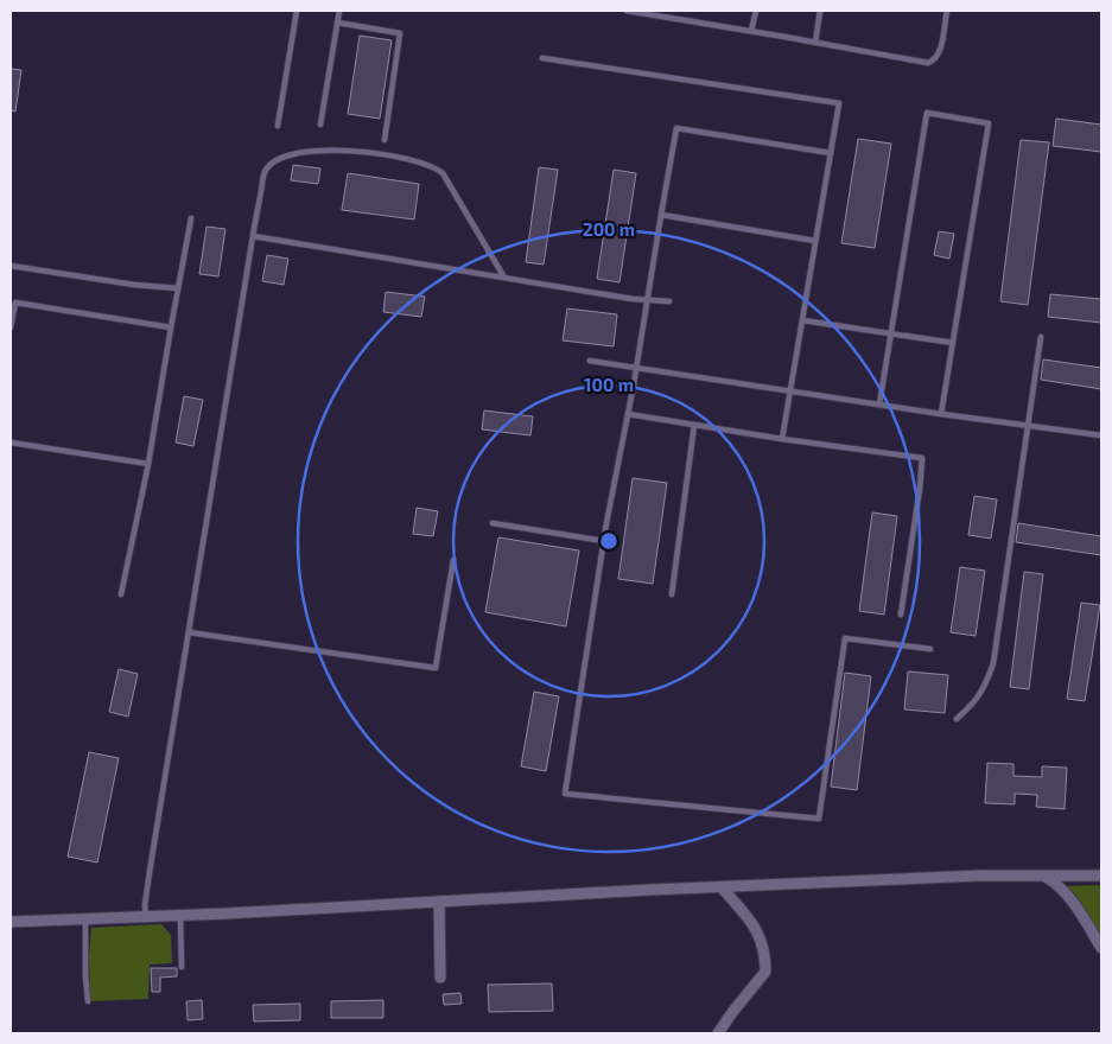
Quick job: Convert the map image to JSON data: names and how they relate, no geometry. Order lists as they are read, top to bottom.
{
  "rings": ["200 m", "100 m"]
}
